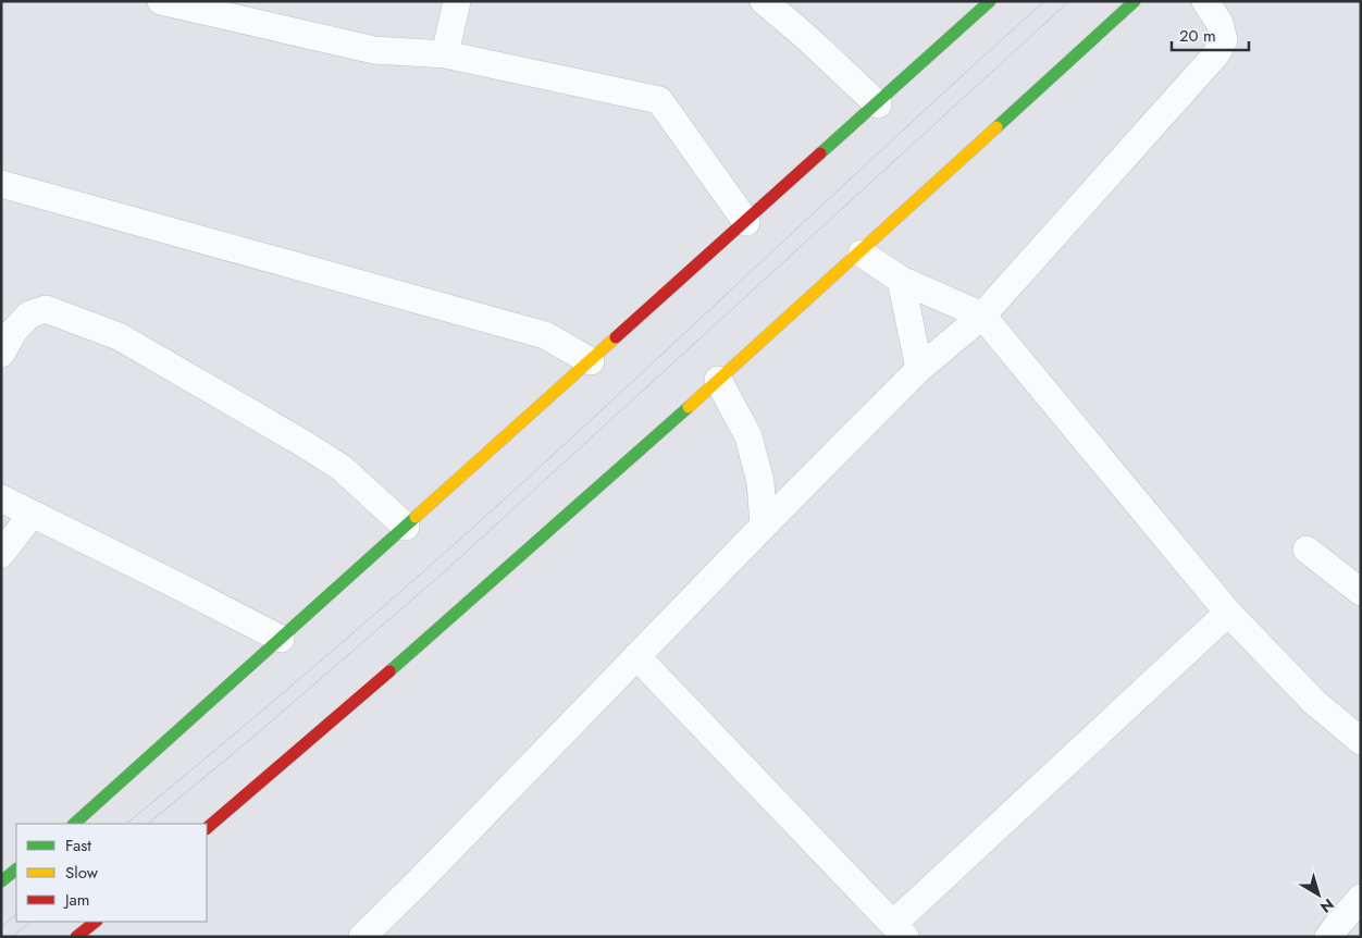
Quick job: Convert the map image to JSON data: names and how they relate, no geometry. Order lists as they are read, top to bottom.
{
  "legend": ["Fast", "Slow", "Jam"],
  "scale_bar": "20 m",
  "north": "bottom right"
}
